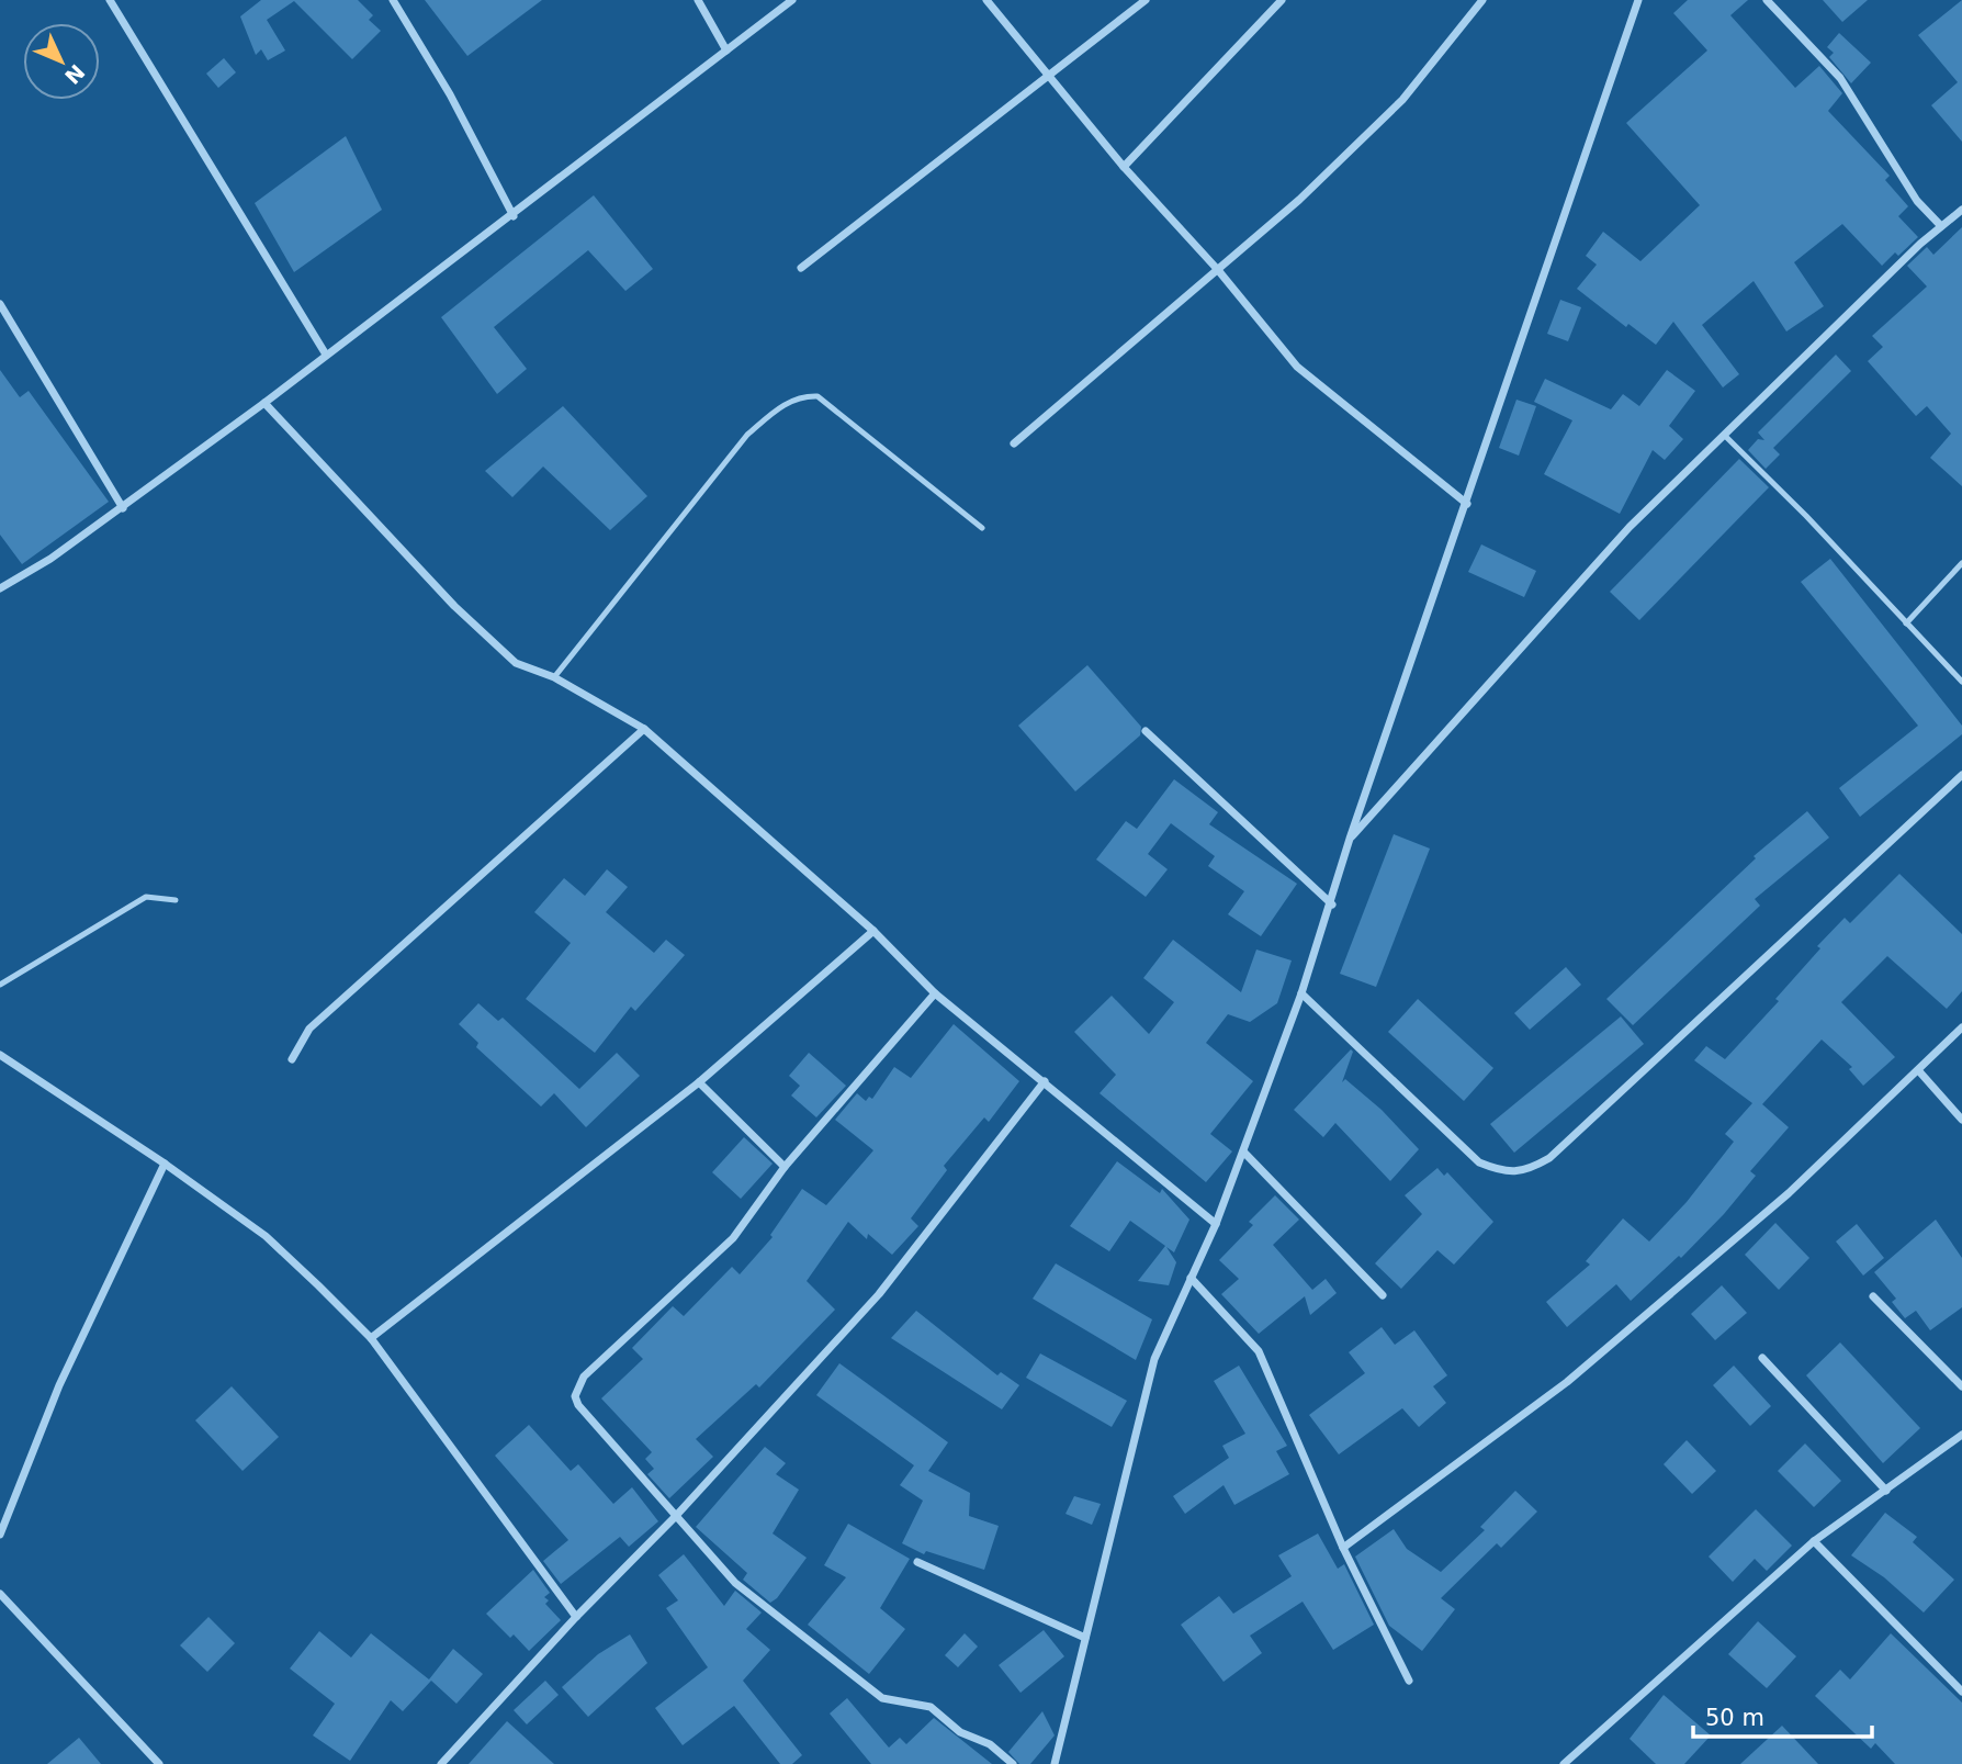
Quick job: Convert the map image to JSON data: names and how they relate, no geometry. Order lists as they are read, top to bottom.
{
  "scale_bar": "50 m",
  "north": "bottom right"
}
